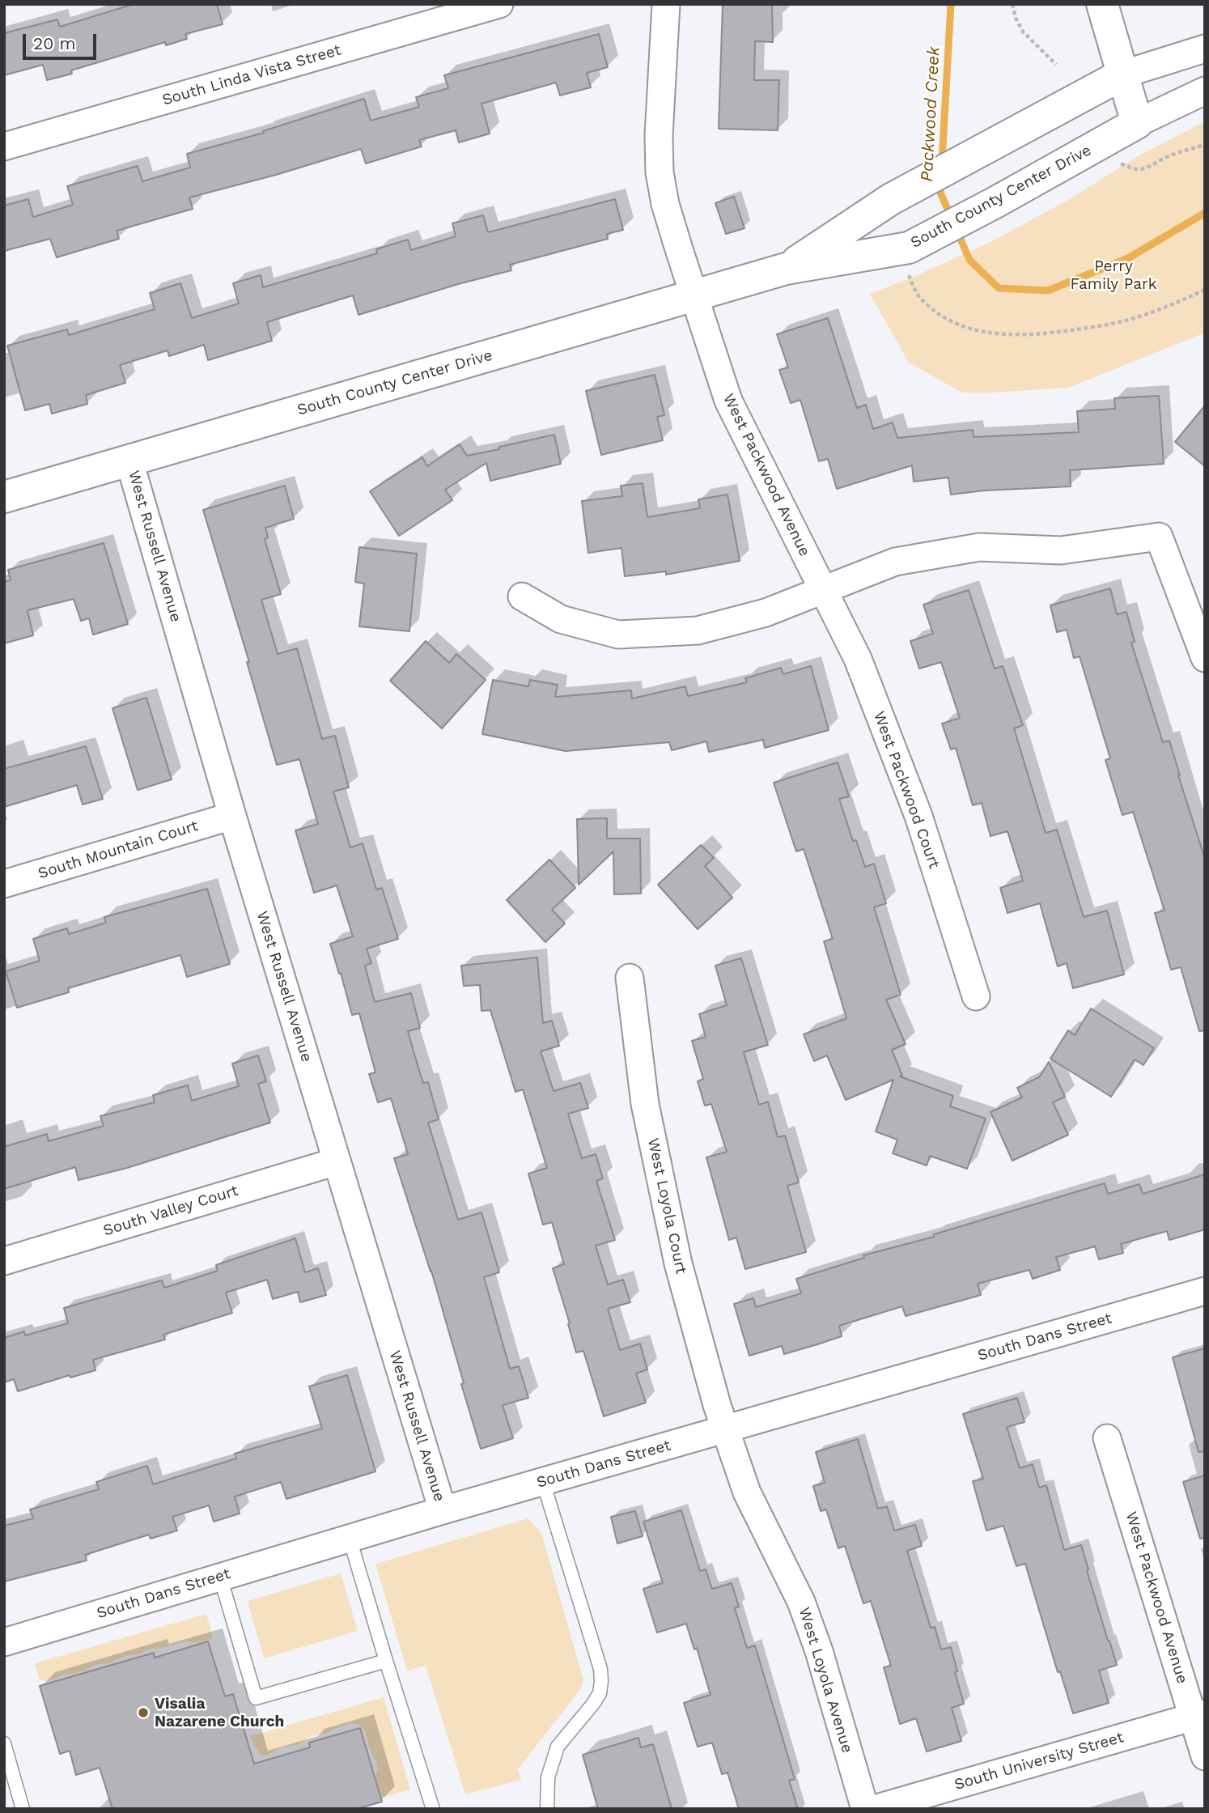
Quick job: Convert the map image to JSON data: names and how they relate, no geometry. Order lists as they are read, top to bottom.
{
  "streets": {
    "street": [
      "South Linda Vista Street",
      "South County Center Drive",
      "West Packwood Avenue",
      "West Russell Avenue",
      "West Packwood Court",
      "South Mountain Court",
      "West Loyola Court",
      "South Valley Court",
      "South Dans Street",
      "West Loyola Avenue",
      "South University Street"
    ]
  },
  "crossings": [
    ["South County Center Drive", "West Packwood Avenue"],
    ["South County Center Drive", "West Russell Avenue"],
    ["West Packwood Avenue", "West Packwood Court"],
    ["West Packwood Avenue", "South University Street"],
    ["West Russell Avenue", "South Mountain Court"],
    ["West Russell Avenue", "South Valley Court"],
    ["West Russell Avenue", "South Dans Street"],
    ["West Loyola Court", "South Dans Street"],
    ["West Loyola Court", "West Loyola Avenue"],
    ["South Dans Street", "West Loyola Avenue"]
  ],
  "water": ["Packwood Creek"],
  "parks": ["Perry Family Park"],
  "places": ["Visalia Nazarene Church"],
  "scale_bar": "20 m"
}
